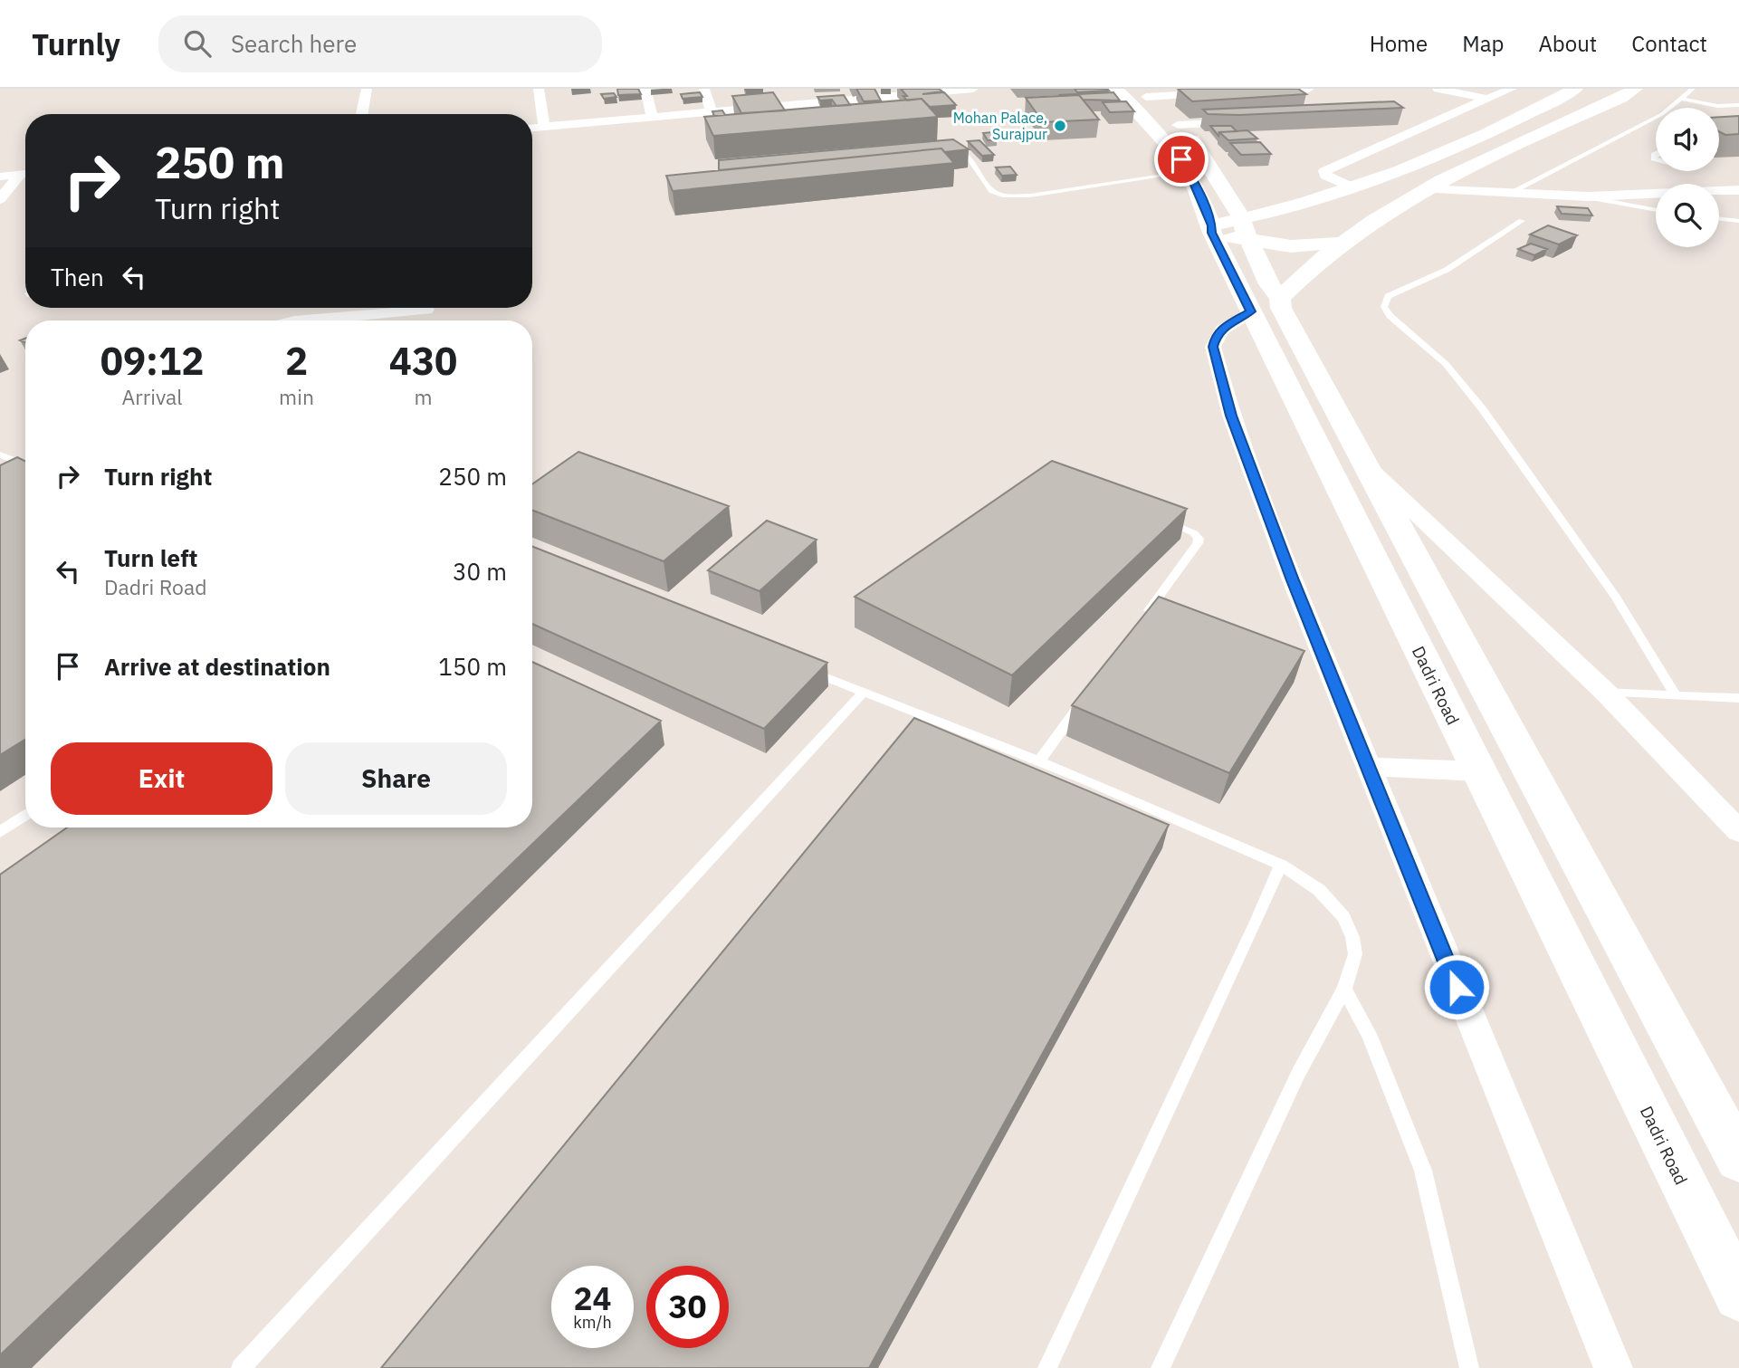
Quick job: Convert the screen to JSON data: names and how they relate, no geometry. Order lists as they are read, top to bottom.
{
  "streets": {
    "main road": ["Dadri Road"]
  },
  "places": ["Mohan Palace, Surajpur"],
  "page": {
    "header": "Turnly",
    "search": "Search here",
    "nav": [
      "Home",
      "Map",
      "About",
      "Contact"
    ],
    "turn": ["250 m", "Turn right"],
    "then": "Then",
    "eta": [
      "09:12",
      "Arrival",
      "2",
      "min",
      "430",
      "m"
    ],
    "list": [
      {
        "name": "Turn right",
        "value": "250 m"
      },
      {
        "name": "Turn left",
        "note": "Dadri Road",
        "value": "30 m"
      },
      {
        "name": "Arrive at destination",
        "value": "150 m"
      }
    ],
    "buttons": ["Exit", "Share"],
    "speed": "24 km/h",
    "limit": "30"
  }
}
